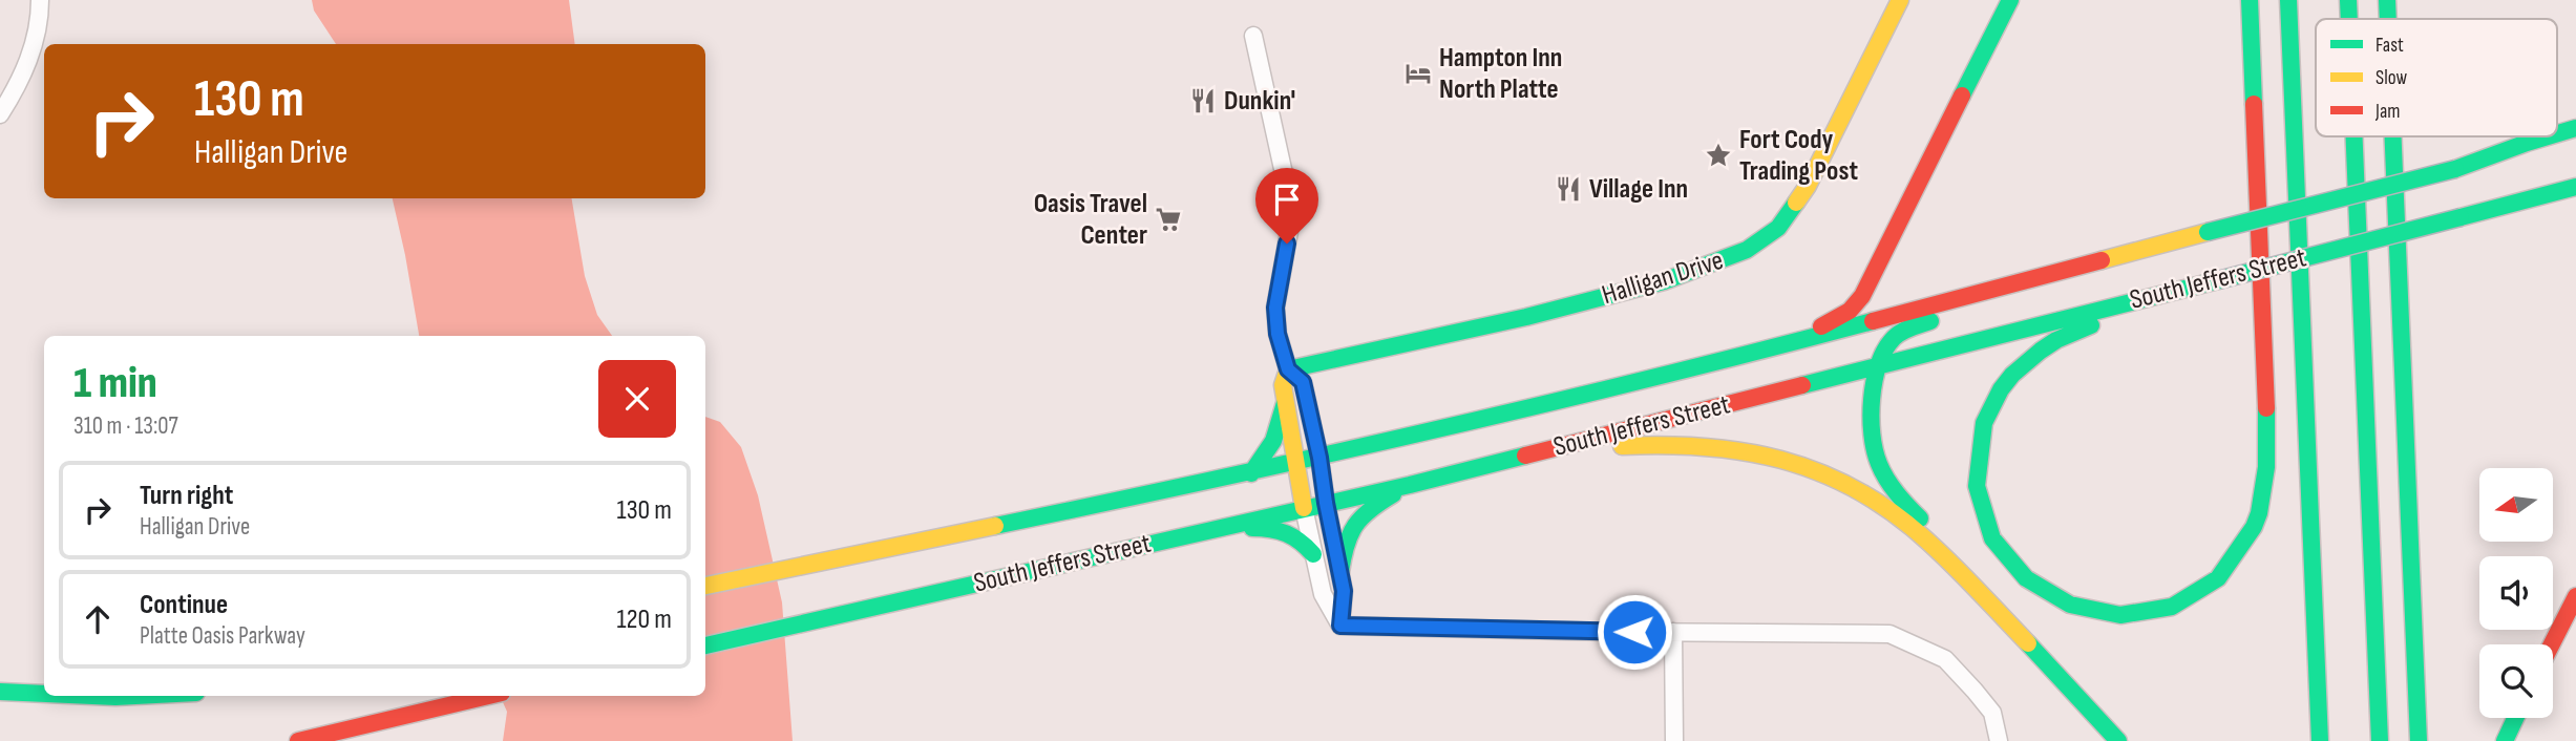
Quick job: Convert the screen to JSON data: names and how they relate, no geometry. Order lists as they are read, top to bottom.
{
  "streets": {
    "main road": ["Halligan Drive", "South Jeffers Street"]
  },
  "places": {
    "hotel": ["Hampton Inn North Platte"],
    "restaurant": ["Dunkin'", "Village Inn"],
    "place": ["Fort Cody Trading Post"],
    "supermarket": ["Oasis Travel Center"]
  },
  "legend": ["Fast", "Slow", "Jam"],
  "north": "left",
  "page": {
    "turn": ["130 m", "Halligan Drive"],
    "heading": ["1 min", "310 m · 13:07"],
    "list": [
      {
        "name": "Turn right",
        "note": "Halligan Drive",
        "value": "130 m"
      },
      {
        "name": "Continue",
        "note": "Platte Oasis Parkway",
        "value": "120 m"
      }
    ]
  }
}
